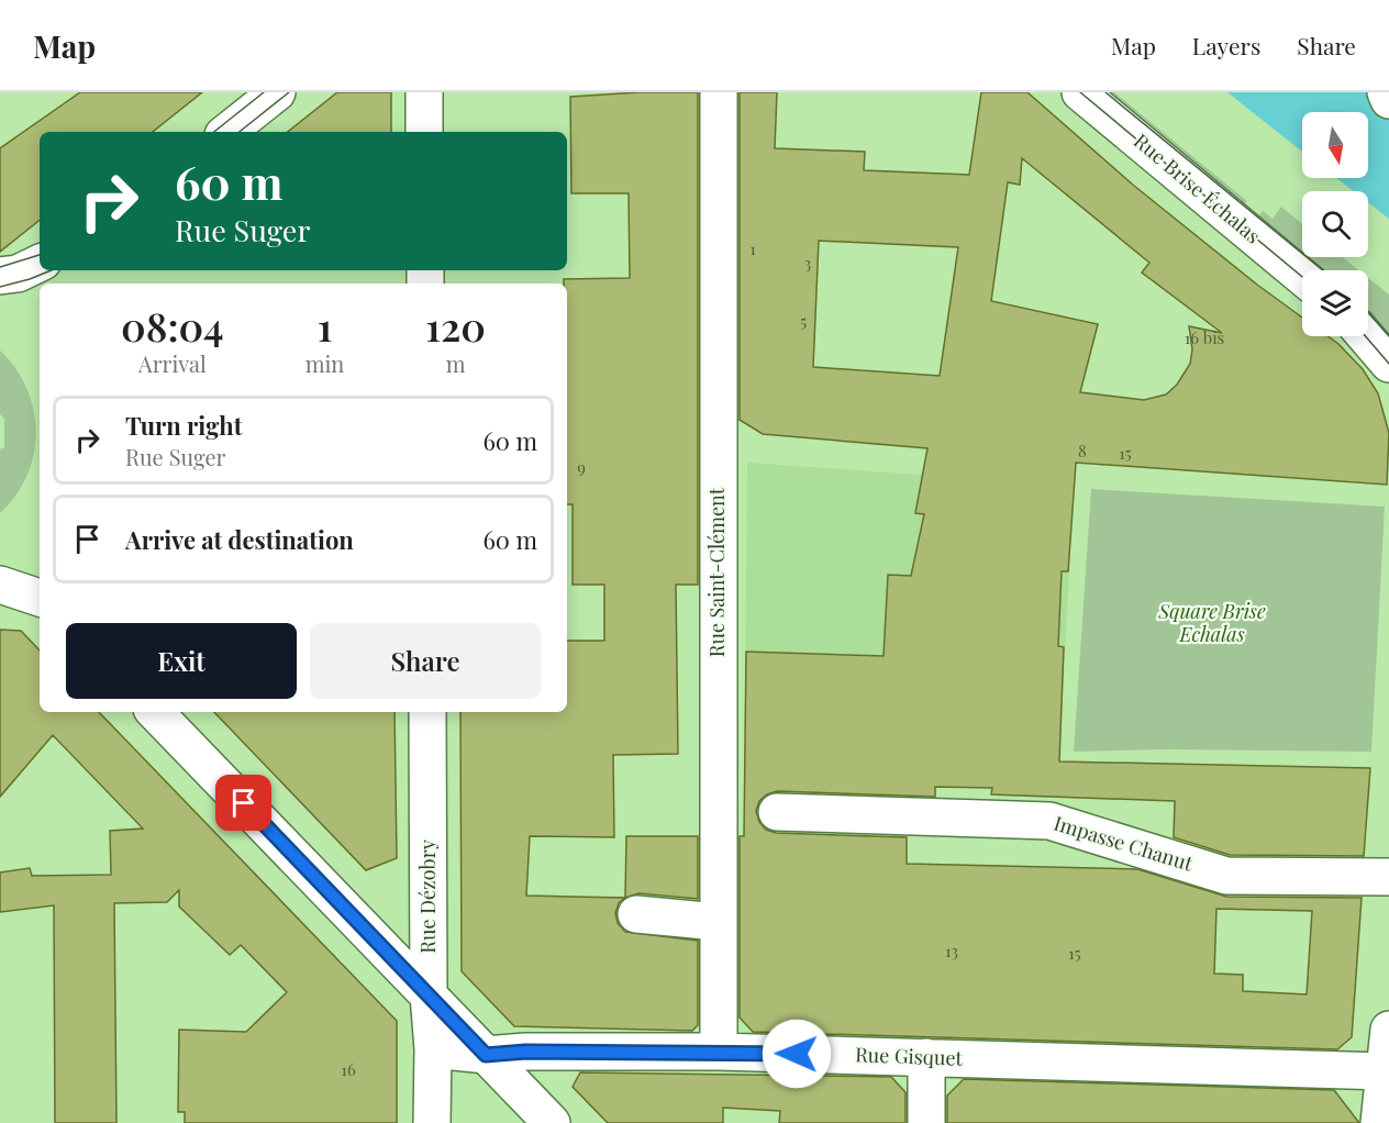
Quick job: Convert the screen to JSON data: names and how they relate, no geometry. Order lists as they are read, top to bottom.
{
  "streets": {
    "street": [
      "Rue Brise Échalas",
      "Rue Saint-Clément",
      "Impasse Chanut",
      "Rue Dézobry",
      "Rue Gisquet"
    ]
  },
  "crossings": [
    ["Rue Saint-Clément", "Rue Gisquet"],
    ["Rue Dézobry", "Rue Gisquet"]
  ],
  "parks": ["Square Brise Echalas"],
  "house_numbers": [
    "1",
    "3",
    "5",
    "16 bis",
    "8",
    "15",
    "9",
    "13",
    "15",
    "16"
  ],
  "north": "bottom",
  "page": {
    "header": "Map",
    "nav": ["Map", "Layers", "Share"],
    "turn": ["60 m", "Rue Suger"],
    "eta": [
      "08:04",
      "Arrival",
      "1",
      "min",
      "120",
      "m"
    ],
    "list": [
      {
        "name": "Turn right",
        "note": "Rue Suger",
        "value": "60 m"
      },
      {
        "name": "Arrive at destination",
        "value": "60 m"
      }
    ],
    "buttons": ["Exit", "Share"]
  }
}
